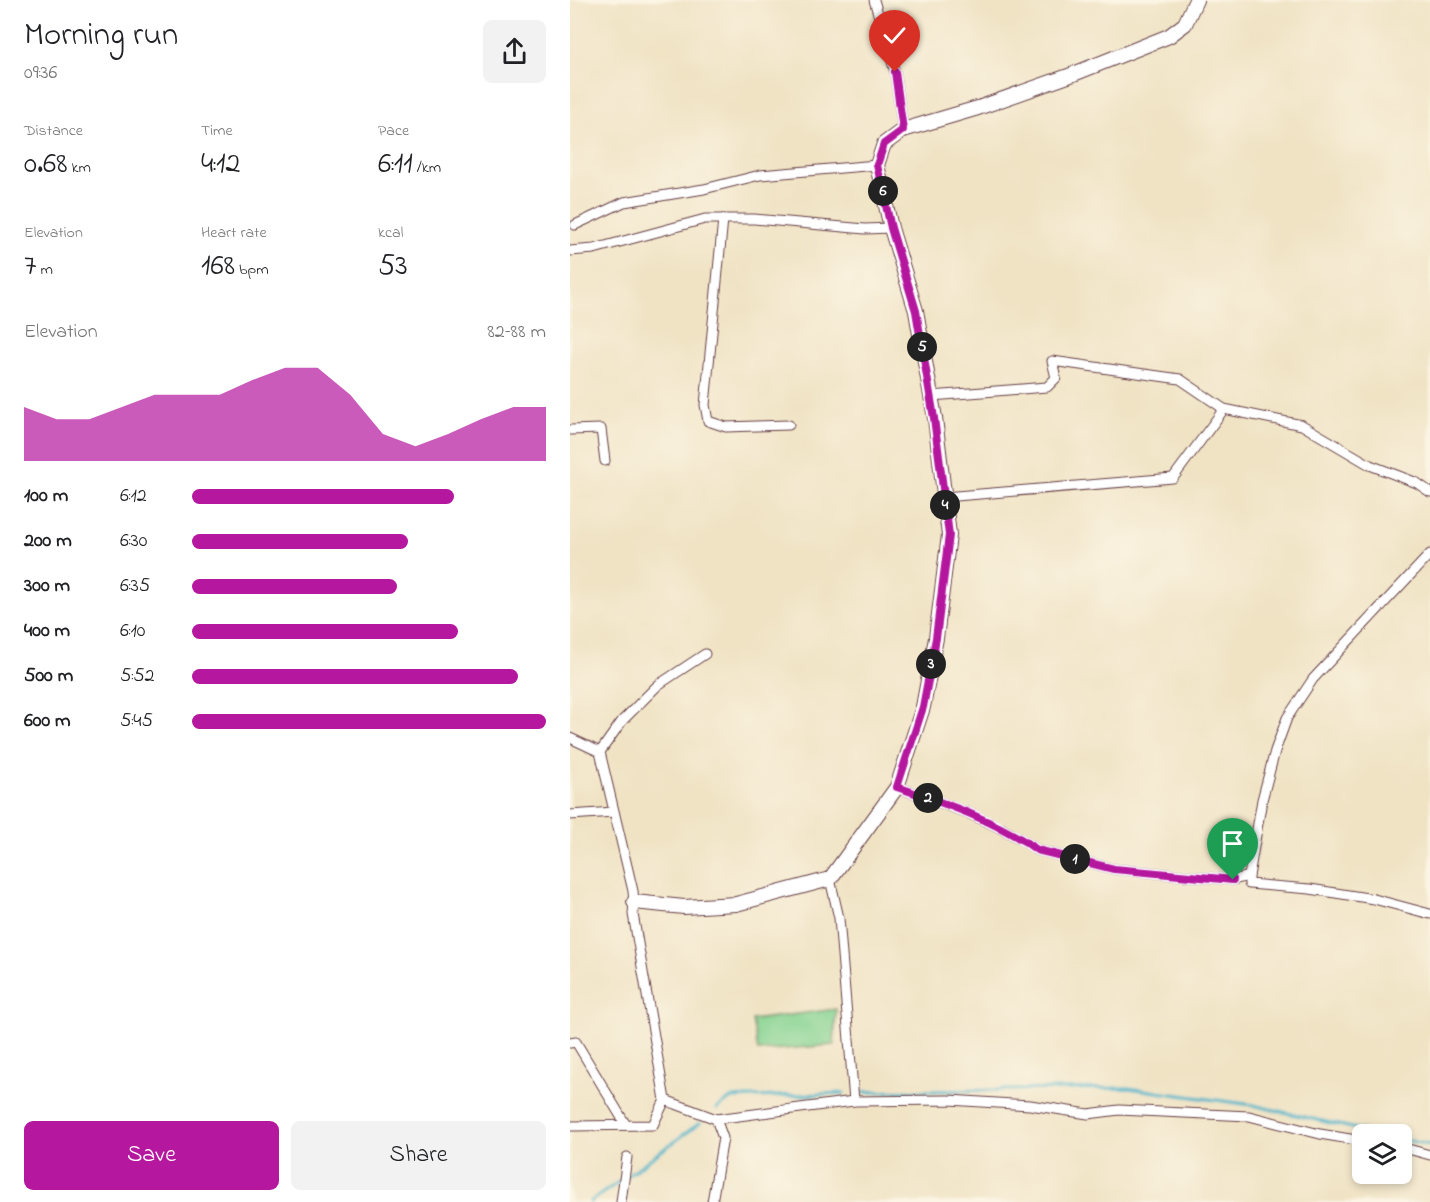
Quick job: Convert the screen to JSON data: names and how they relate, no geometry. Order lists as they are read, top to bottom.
{
  "page": {
    "heading": ["Morning run", "09:36"],
    "stats": [
      ["Distance", "0.68 km"],
      ["Time", "4:12"],
      ["Pace", "6:11 /km"],
      ["Elevation", "7 m"],
      ["Heart rate", "168 bpm"],
      ["kcal", "53"]
    ],
    "pins": [
      "6",
      "5",
      "4",
      "3",
      "2",
      "1"
    ],
    "chart": ["Elevation", "82–88 m"],
    "list": [
      {
        "name": "100 m",
        "note": "6:12"
      },
      {
        "name": "200 m",
        "note": "6:30"
      },
      {
        "name": "300 m",
        "note": "6:35"
      },
      {
        "name": "400 m",
        "note": "6:10"
      },
      {
        "name": "500 m",
        "note": "5:52"
      },
      {
        "name": "600 m",
        "note": "5:45"
      }
    ],
    "buttons": ["Save", "Share"]
  }
}
